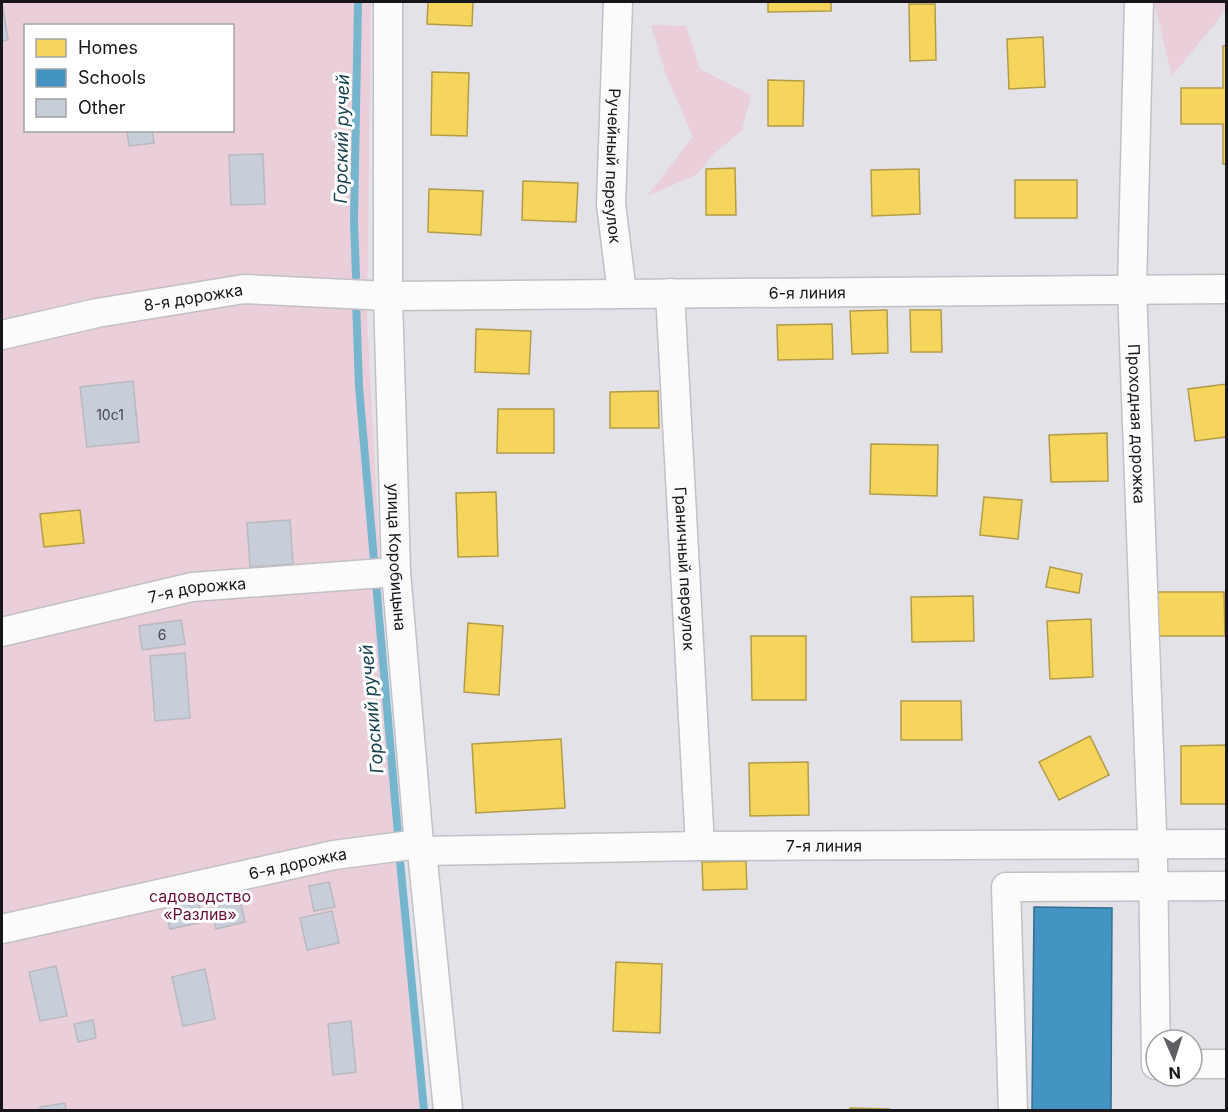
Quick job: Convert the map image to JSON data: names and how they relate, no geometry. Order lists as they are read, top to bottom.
{
  "streets": {
    "street": [
      "Ручейный переулок",
      "6-я линия",
      "8-я дорожка",
      "Проходная дорожка",
      "улица Коробицына",
      "Граничный переулок",
      "7-я дорожка",
      "7-я линия",
      "6-я дорожка"
    ]
  },
  "crossings": [
    ["Ручейный переулок", "6-я линия"],
    ["6-я линия", "8-я дорожка"],
    ["6-я линия", "Проходная дорожка"],
    ["6-я линия", "улица Коробицына"],
    ["6-я линия", "Граничный переулок"],
    ["8-я дорожка", "улица Коробицына"],
    ["Проходная дорожка", "7-я линия"],
    ["улица Коробицына", "7-я дорожка"],
    ["улица Коробицына", "7-я линия"],
    ["улица Коробицына", "6-я дорожка"],
    ["Граничный переулок", "7-я линия"],
    ["7-я линия", "6-я дорожка"]
  ],
  "water": ["Горский ручей"],
  "parks": ["садоводство «Разлив»"],
  "house_numbers": ["10с1", "6"],
  "legend": ["Homes", "Schools", "Other"],
  "north": "bottom"
}
